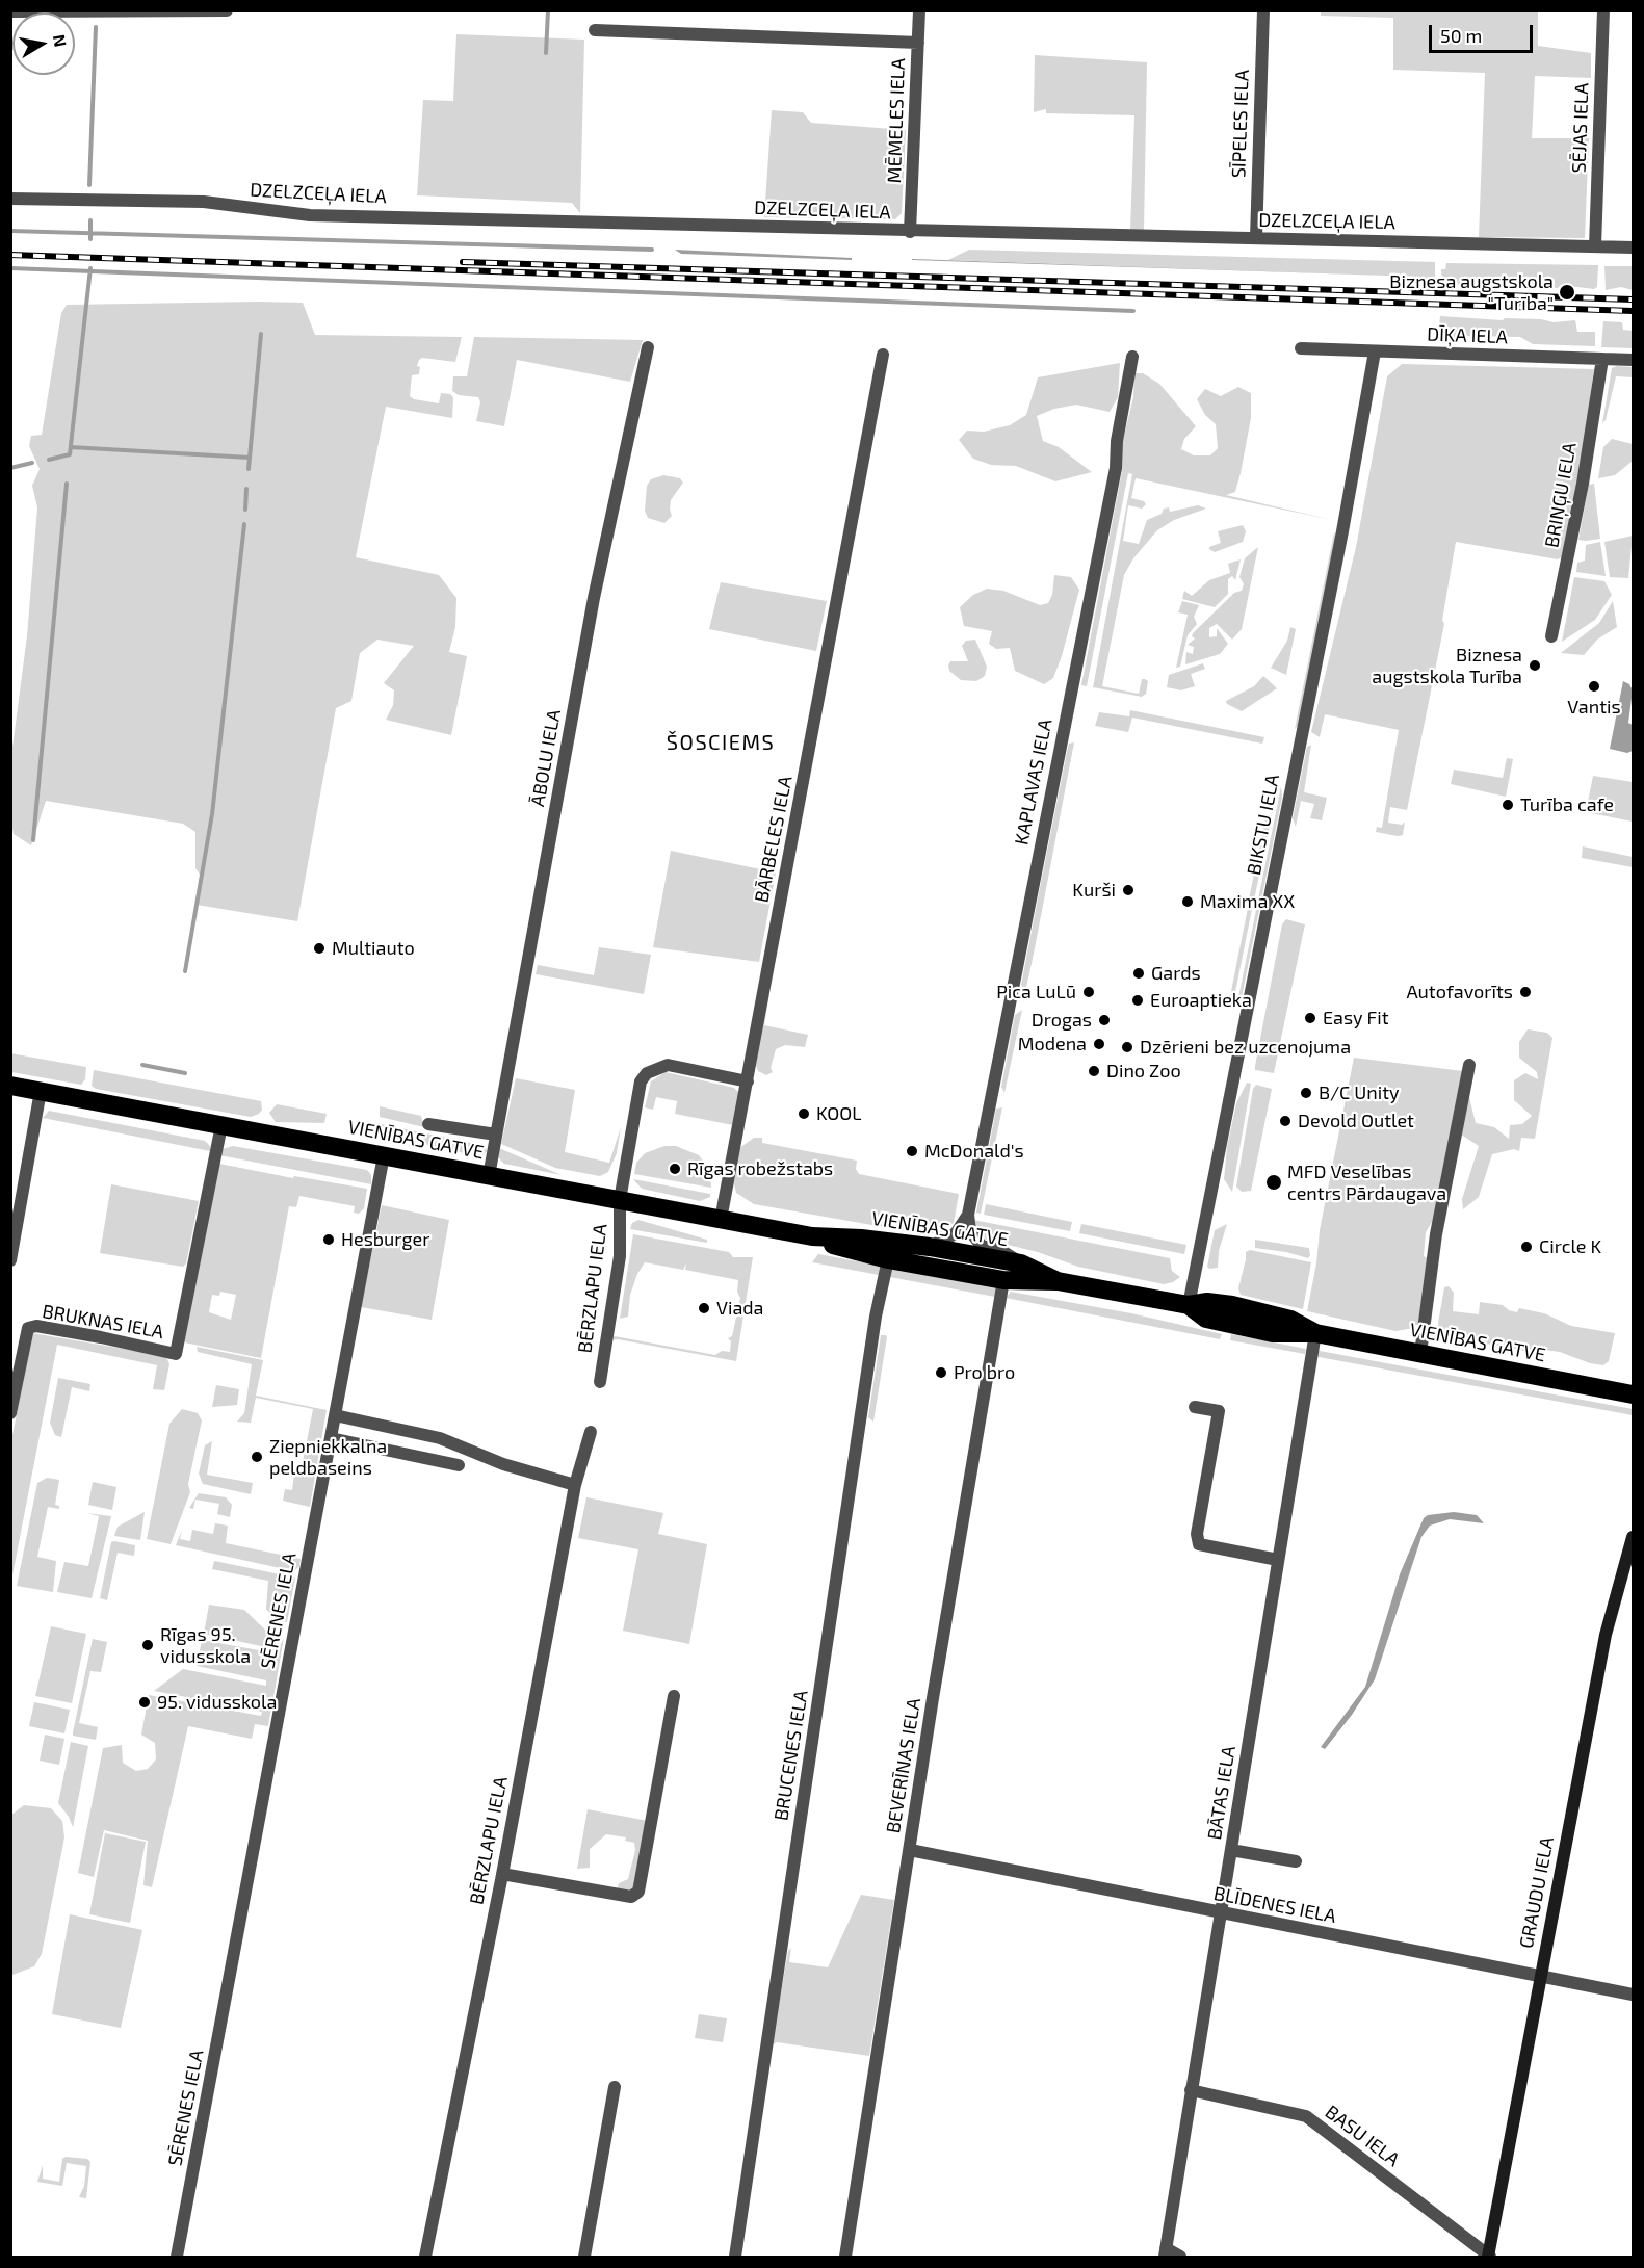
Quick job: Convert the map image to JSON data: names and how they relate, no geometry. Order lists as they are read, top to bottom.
{
  "streets": {
    "highway": ["VIENĪBAS GATVE"],
    "main road": ["GRAUDU IELA"],
    "street": [
      "MĒMELES IELA",
      "SĪPELES IELA",
      "SĒJAS IELA",
      "DZELZCEĻA IELA",
      "DĪĶA IELA",
      "BRIŅĢU IELA",
      "ĀBOLU IELA",
      "KAPLAVAS IELA",
      "BIKSTU IELA",
      "BĀRBELES IELA",
      "BĒRZLAPU IELA",
      "BRUKNAS IELA",
      "SĒRENES IELA",
      "BRUCENES IELA",
      "BEVERĪNAS IELA",
      "BĀTAS IELA",
      "BLĪDENES IELA",
      "BASU IELA"
    ]
  },
  "crossings": [
    ["MĒMELES IELA", "DZELZCEĻA IELA"],
    ["SĪPELES IELA", "DZELZCEĻA IELA"],
    ["SĒJAS IELA", "DZELZCEĻA IELA"],
    ["DĪĶA IELA", "BRIŅĢU IELA"],
    ["DĪĶA IELA", "BIKSTU IELA"],
    ["ĀBOLU IELA", "VIENĪBAS GATVE"],
    ["BIKSTU IELA", "VIENĪBAS GATVE"],
    ["BĀRBELES IELA", "VIENĪBAS GATVE"],
    ["BĀRBELES IELA", "BĒRZLAPU IELA"],
    ["VIENĪBAS GATVE", "BĒRZLAPU IELA"],
    ["VIENĪBAS GATVE", "BRUKNAS IELA"],
    ["VIENĪBAS GATVE", "SĒRENES IELA"],
    ["VIENĪBAS GATVE", "BRUCENES IELA"],
    ["VIENĪBAS GATVE", "BEVERĪNAS IELA"],
    ["VIENĪBAS GATVE", "BĀTAS IELA"],
    ["BEVERĪNAS IELA", "BLĪDENES IELA"],
    ["BĀTAS IELA", "BLĪDENES IELA"],
    ["BĀTAS IELA", "BASU IELA"],
    ["GRAUDU IELA", "BLĪDENES IELA"],
    ["GRAUDU IELA", "BASU IELA"]
  ],
  "districts": ["ŠOSCIEMS"],
  "places": [
    "Biznesa augstskola \"Turība\"",
    "Biznesa augstskola Turība",
    "Vantis",
    "Turība cafe",
    "Kurši",
    "Maxima XX",
    "Multiauto",
    "Gards",
    "Pica LuLū",
    "Autofavorīts",
    "Euroaptieka",
    "Easy Fit",
    "Drogas",
    "Modena",
    "Dzērieni bez uzcenojuma",
    "Dino Zoo",
    "B/C Unity",
    "KOOL",
    "Devold Outlet",
    "McDonald's",
    "Rīgas robežstabs",
    "MFD Veselības centrs Pārdaugava",
    "Hesburger",
    "Circle K",
    "Viada",
    "Pro bro",
    "Ziepniekkalna peldbaseins",
    "Rīgas 95. vidusskola",
    "95. vidusskola"
  ],
  "scale_bar": "50 m",
  "north": "right"
}
